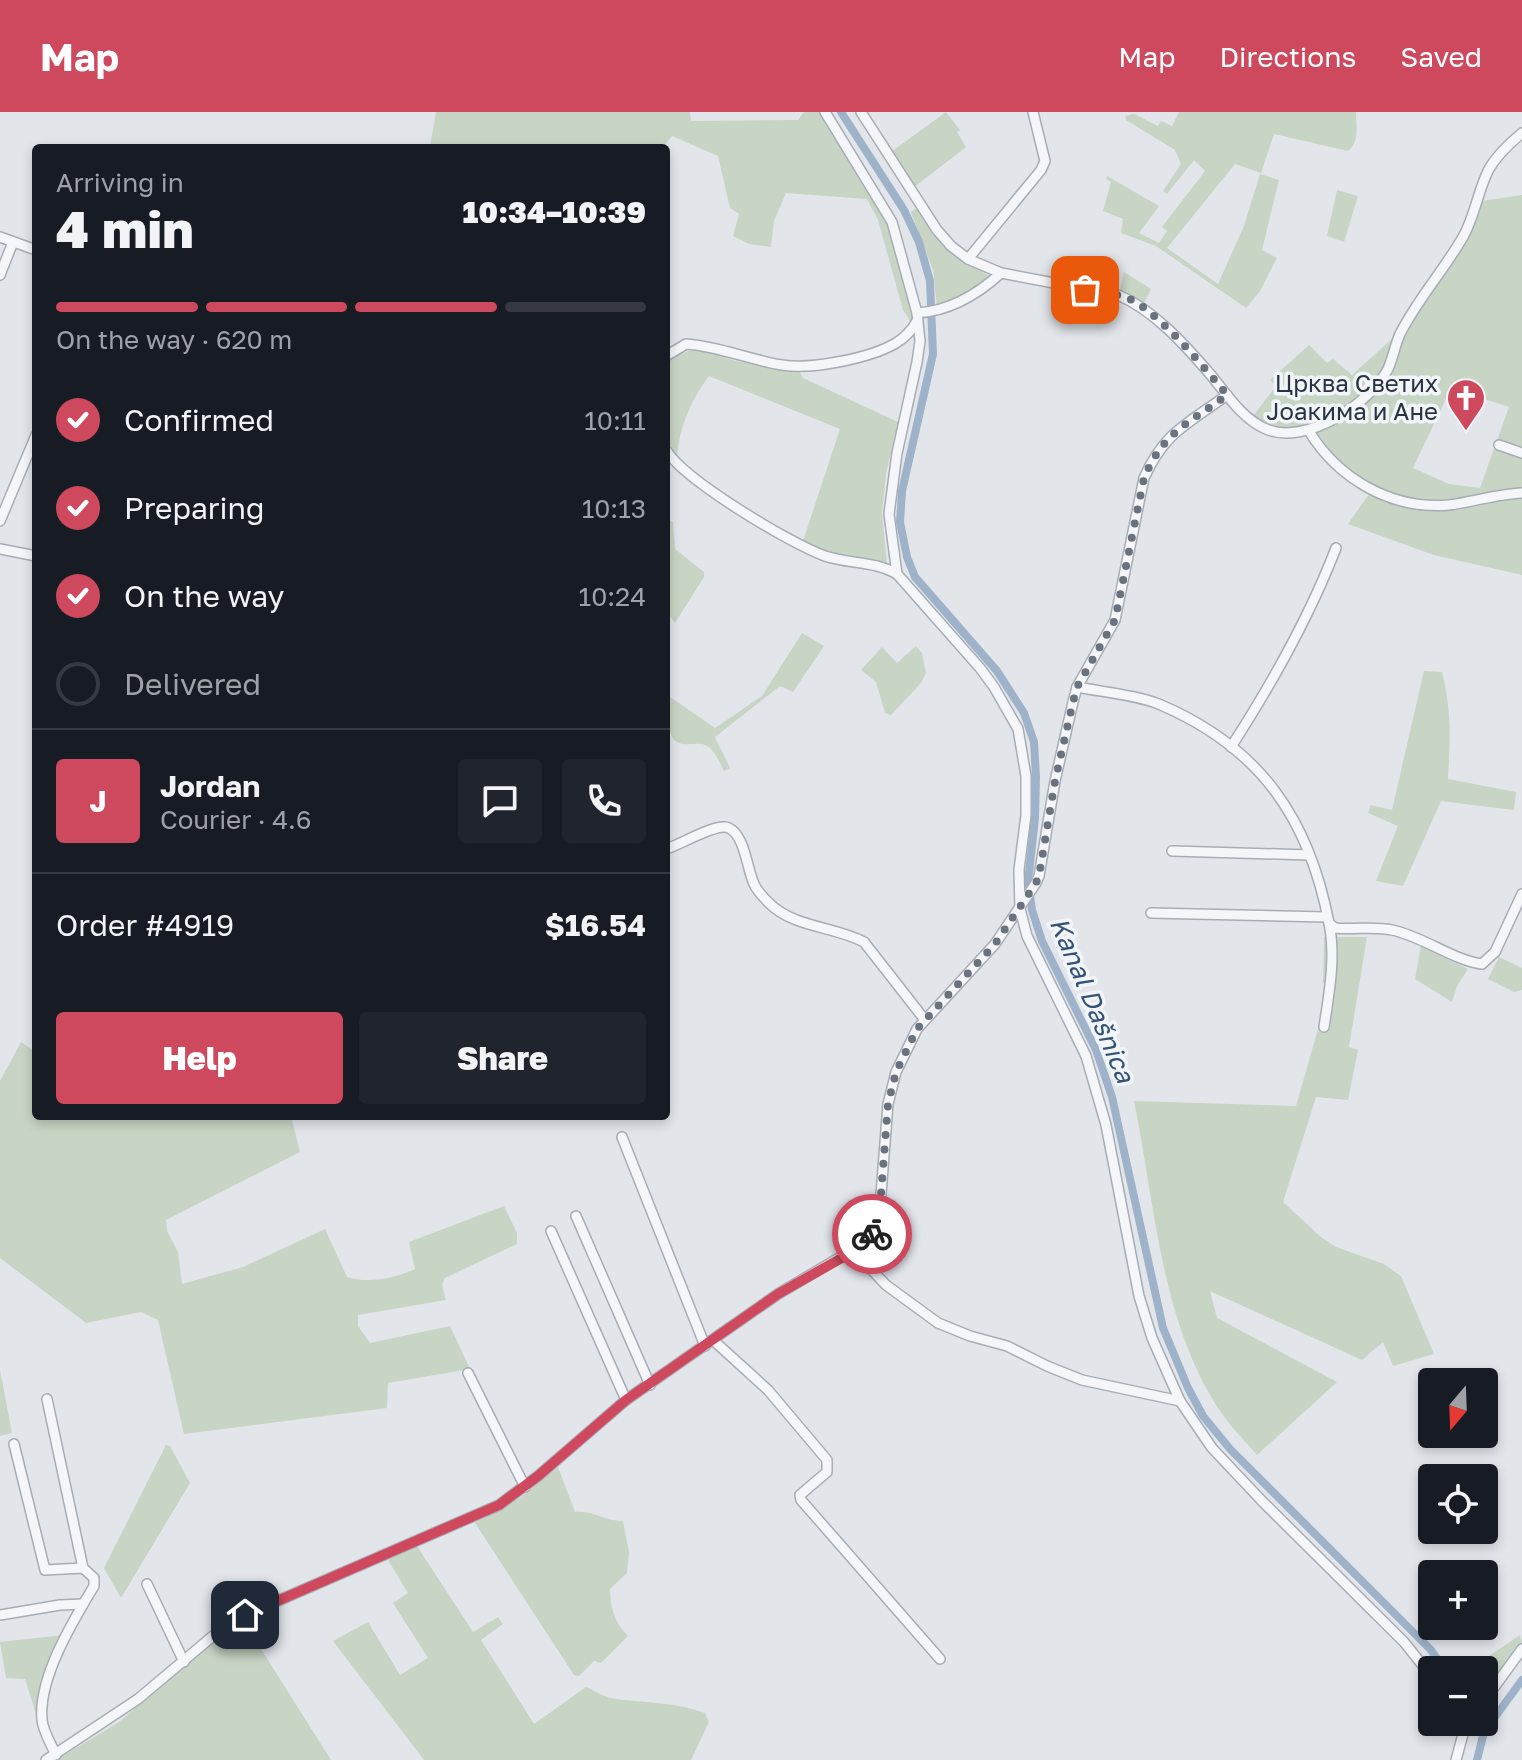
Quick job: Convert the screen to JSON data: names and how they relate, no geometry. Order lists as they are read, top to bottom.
{
  "water": ["Kanal Dašnica"],
  "places": {
    "church": ["Црква Светих Јоакима и Ане"]
  },
  "north": "bottom",
  "page": {
    "header": "Map",
    "nav": ["Map", "Directions", "Saved"],
    "heading": ["4 min", "Arriving in", "10:34–10:39"],
    "panel": [
      "Jordan",
      "Courier · 4.6",
      "Order #4919",
      "$16.54"
    ],
    "bar": "On the way · 620 m",
    "list": [
      ["Confirmed", "10:11"],
      ["Preparing", "10:13"],
      ["On the way", "10:24"],
      "Delivered"
    ],
    "round": "J",
    "buttons": ["Help", "Share"],
    "map_buttons": ["+", "−"]
  }
}
